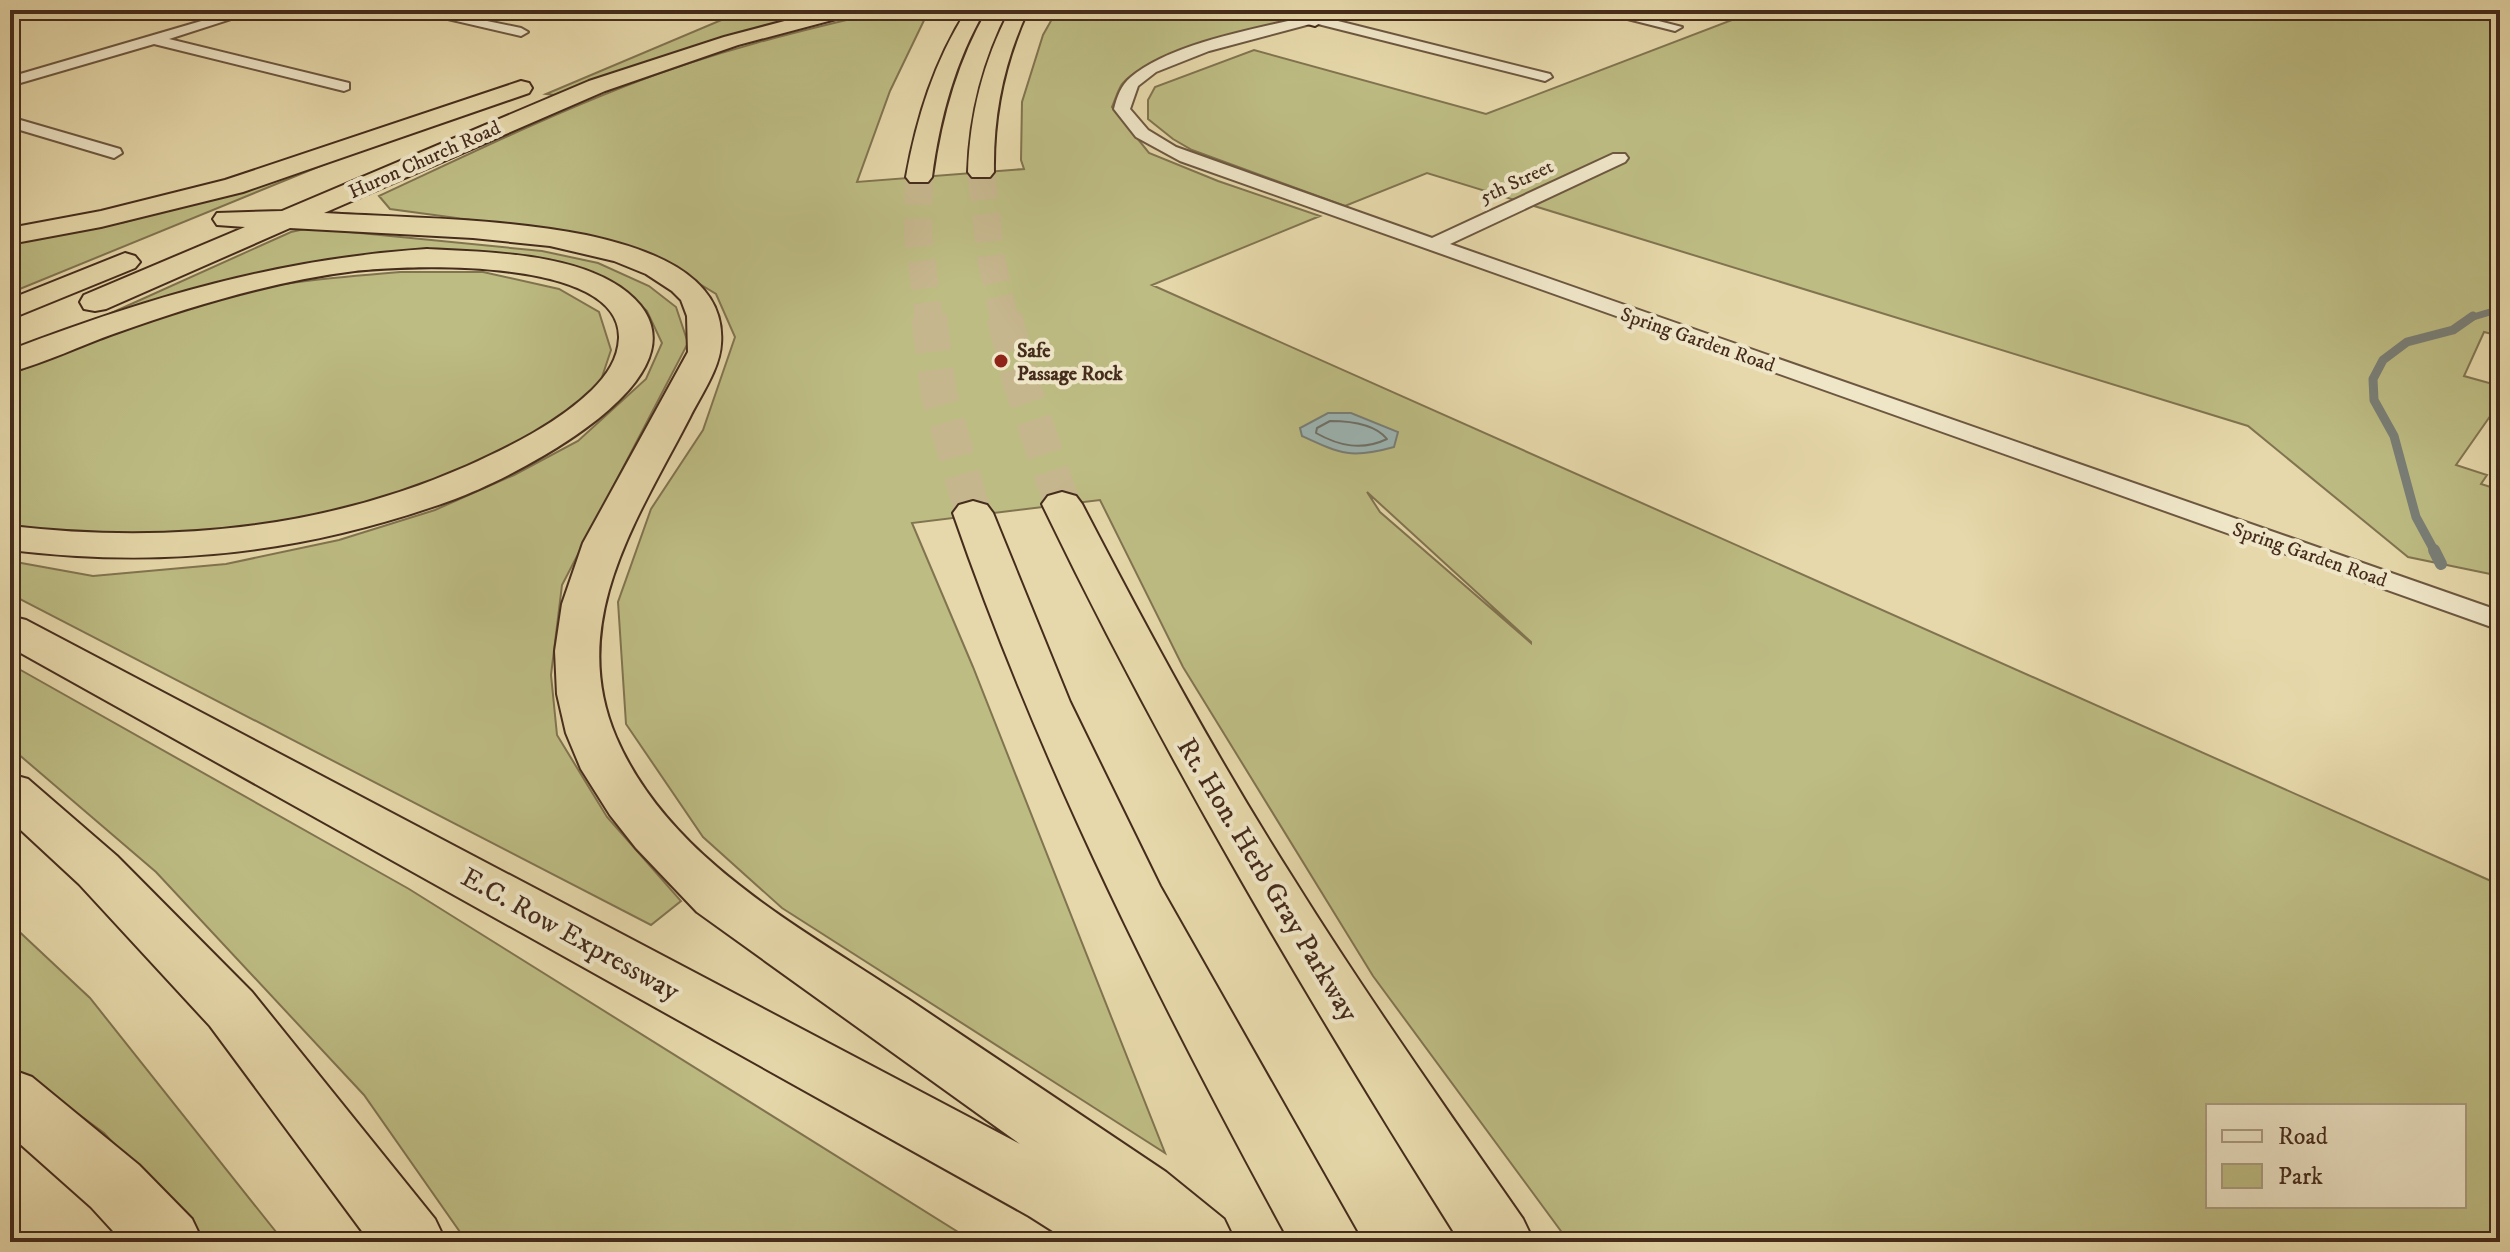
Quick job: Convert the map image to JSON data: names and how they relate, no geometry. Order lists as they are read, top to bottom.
{
  "streets": {
    "highway": ["Huron Church Road", "Rt. Hon. Herb Gray Parkway", "E.C. Row Expressway"],
    "street": ["5th Street", "Spring Garden Road"]
  },
  "crossings": [
    ["5th Street", "Spring Garden Road"]
  ],
  "places": ["Safe Passage Rock"],
  "legend": ["Road", "Park"]
}
